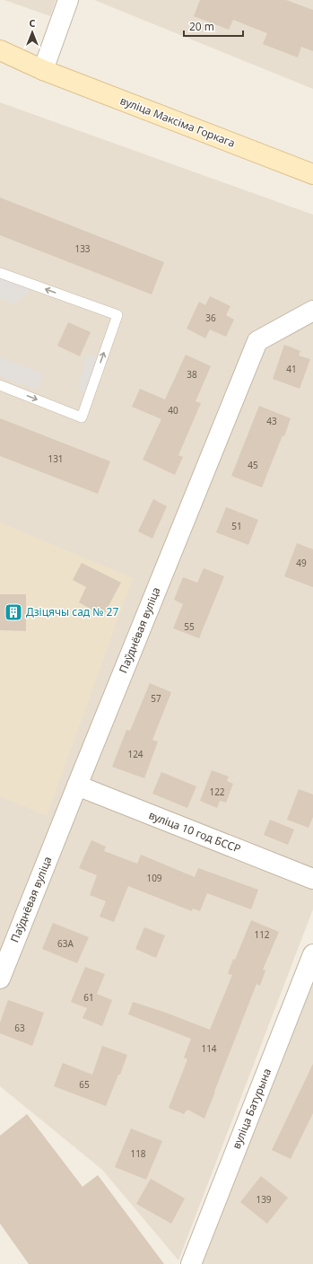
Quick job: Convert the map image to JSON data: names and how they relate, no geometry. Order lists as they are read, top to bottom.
{
  "streets": {
    "street": [
      "вуліца Максіма Горкага",
      "Паўднёвая вуліца",
      "вуліца 10 год БССР",
      "вуліца Батурына"
    ]
  },
  "crossings": [
    ["Паўднёвая вуліца", "вуліца 10 год БССР"]
  ],
  "places": {
    "building": ["Дзіцячы сад № 27"]
  },
  "house_numbers": [
    "133",
    "36",
    "41",
    "38",
    "40",
    "43",
    "131",
    "45",
    "51",
    "49",
    "55",
    "57",
    "124",
    "122",
    "109",
    "112",
    "63А",
    "61",
    "63",
    "114",
    "65",
    "118",
    "139"
  ],
  "scale_bar": "20 m",
  "north": "top"
}
